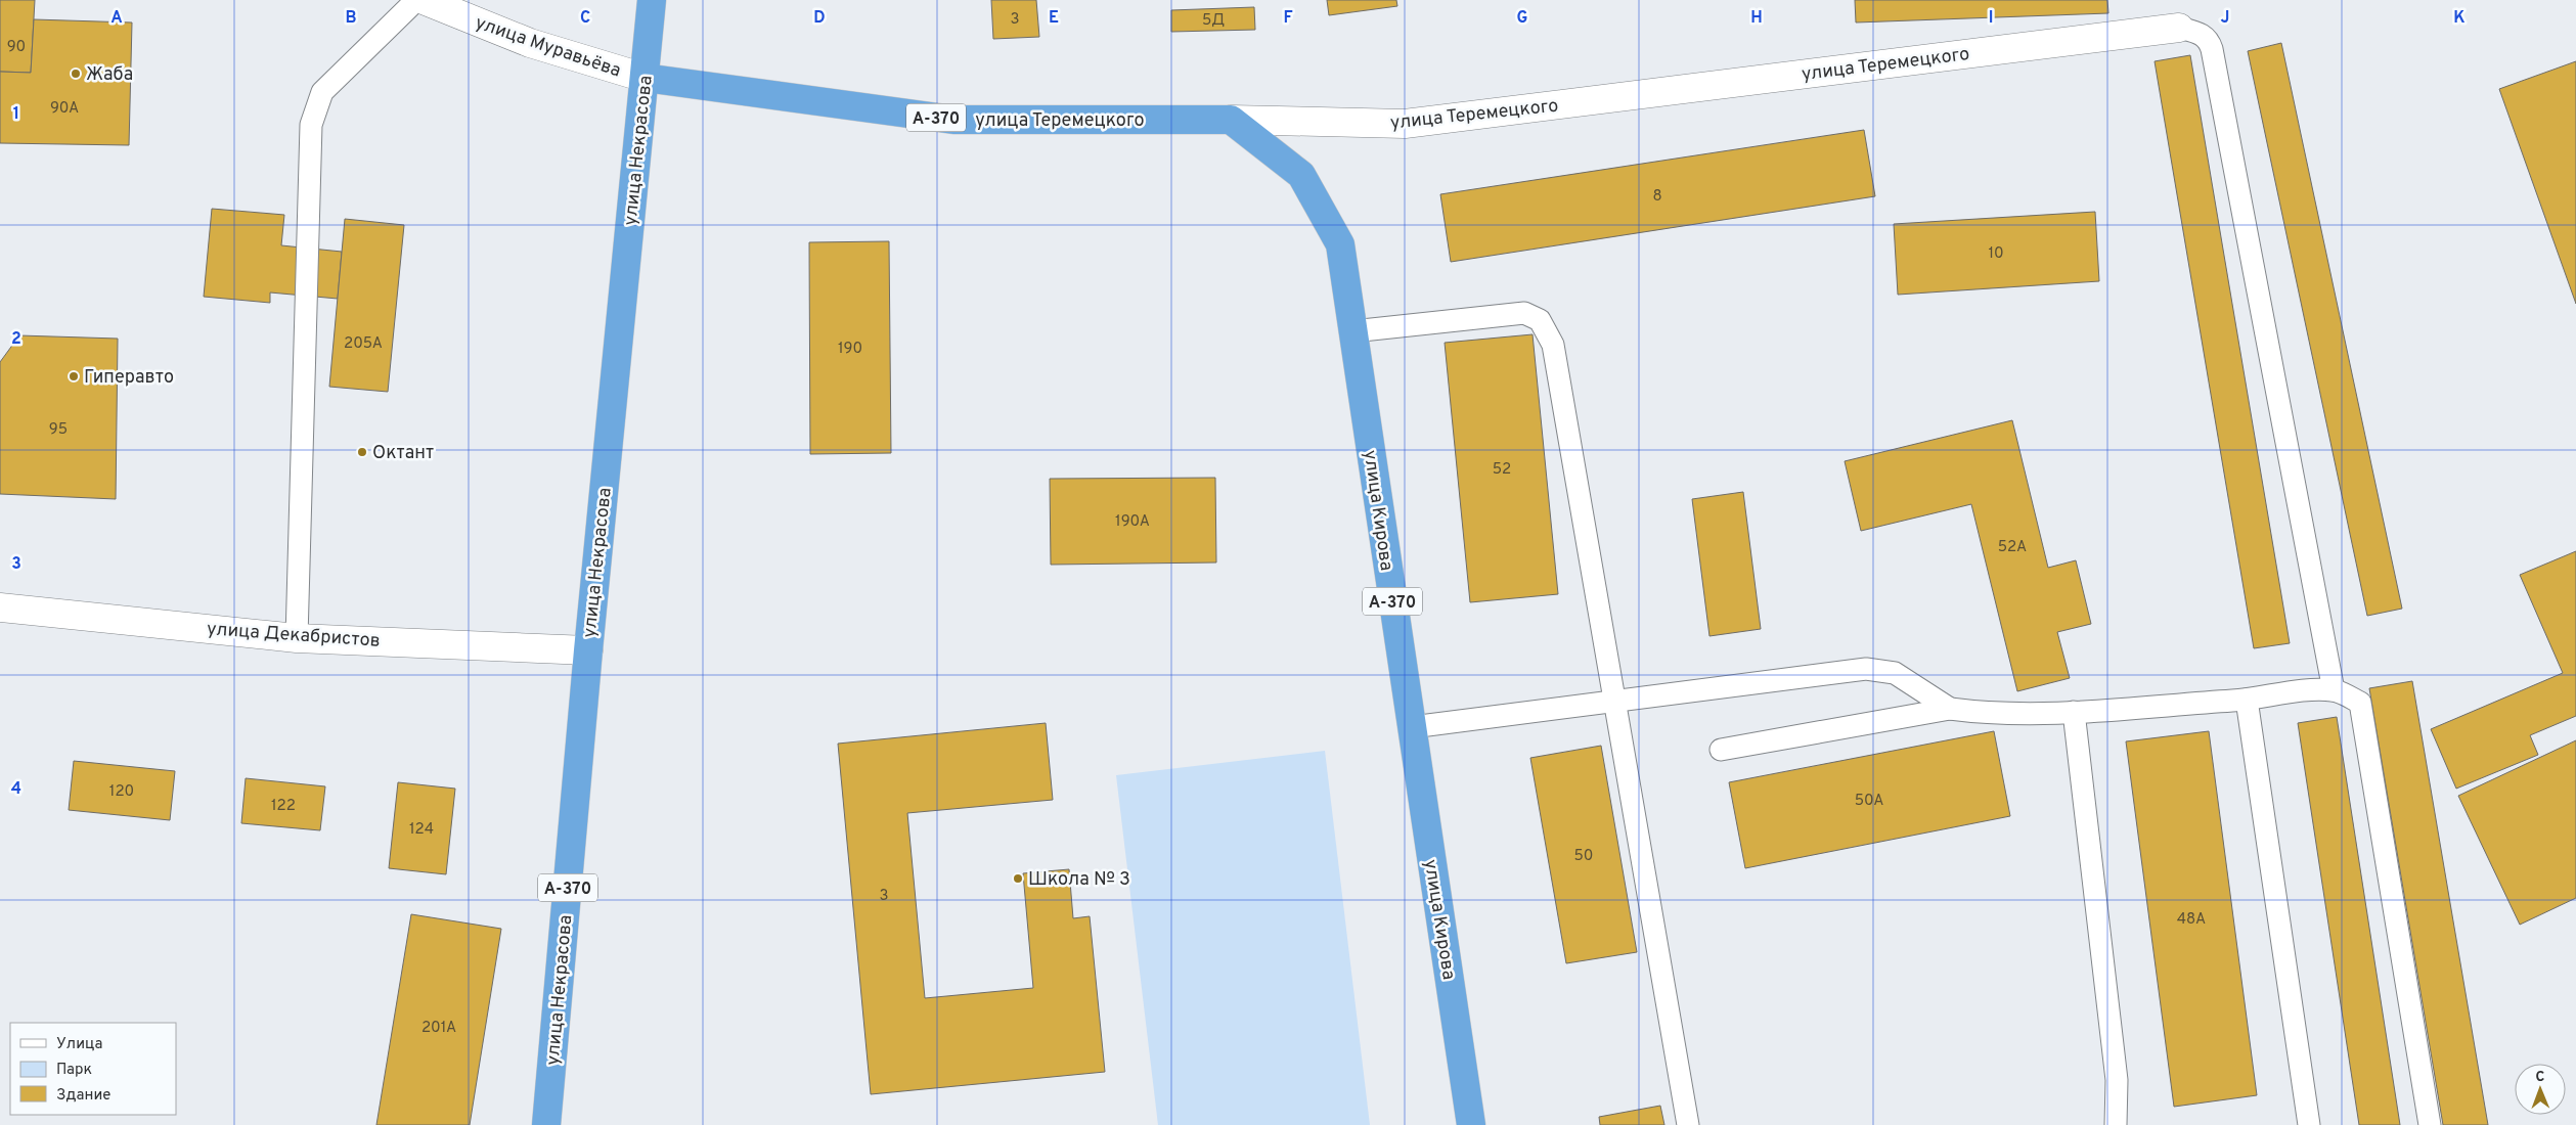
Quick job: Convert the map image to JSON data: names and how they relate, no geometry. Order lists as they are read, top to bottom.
{
  "streets": {
    "highway": [
      "улица Теремецкого",
      "А-370",
      "улица Некрасова",
      "улица Кирова"
    ],
    "street": ["улица Муравьёва", "улица Декабристов"]
  },
  "crossings": [
    ["улица Муравьёва", "улица Теремецкого"],
    ["улица Муравьёва", "улица Некрасова"],
    ["улица Теремецкого", "улица Некрасова"],
    ["улица Теремецкого", "улица Кирова"],
    ["улица Некрасова", "улица Декабристов"]
  ],
  "places": [
    "Жаба",
    "Гиперавто",
    "Октант",
    "Школа № 3"
  ],
  "house_numbers": [
    "3",
    "5Д",
    "90",
    "90А",
    "8",
    "10",
    "205А",
    "190",
    "95",
    "52",
    "190А",
    "52А",
    "120",
    "50А",
    "122",
    "124",
    "50",
    "3",
    "48А",
    "201А"
  ],
  "legend": ["Улица", "Парк", "Здание"],
  "north": "top",
  "grid": {
    "columns": [
      "A",
      "B",
      "C",
      "D",
      "E",
      "F",
      "G",
      "H",
      "I",
      "J",
      "K"
    ],
    "rows": [
      "1",
      "2",
      "3",
      "4"
    ]
  }
}
